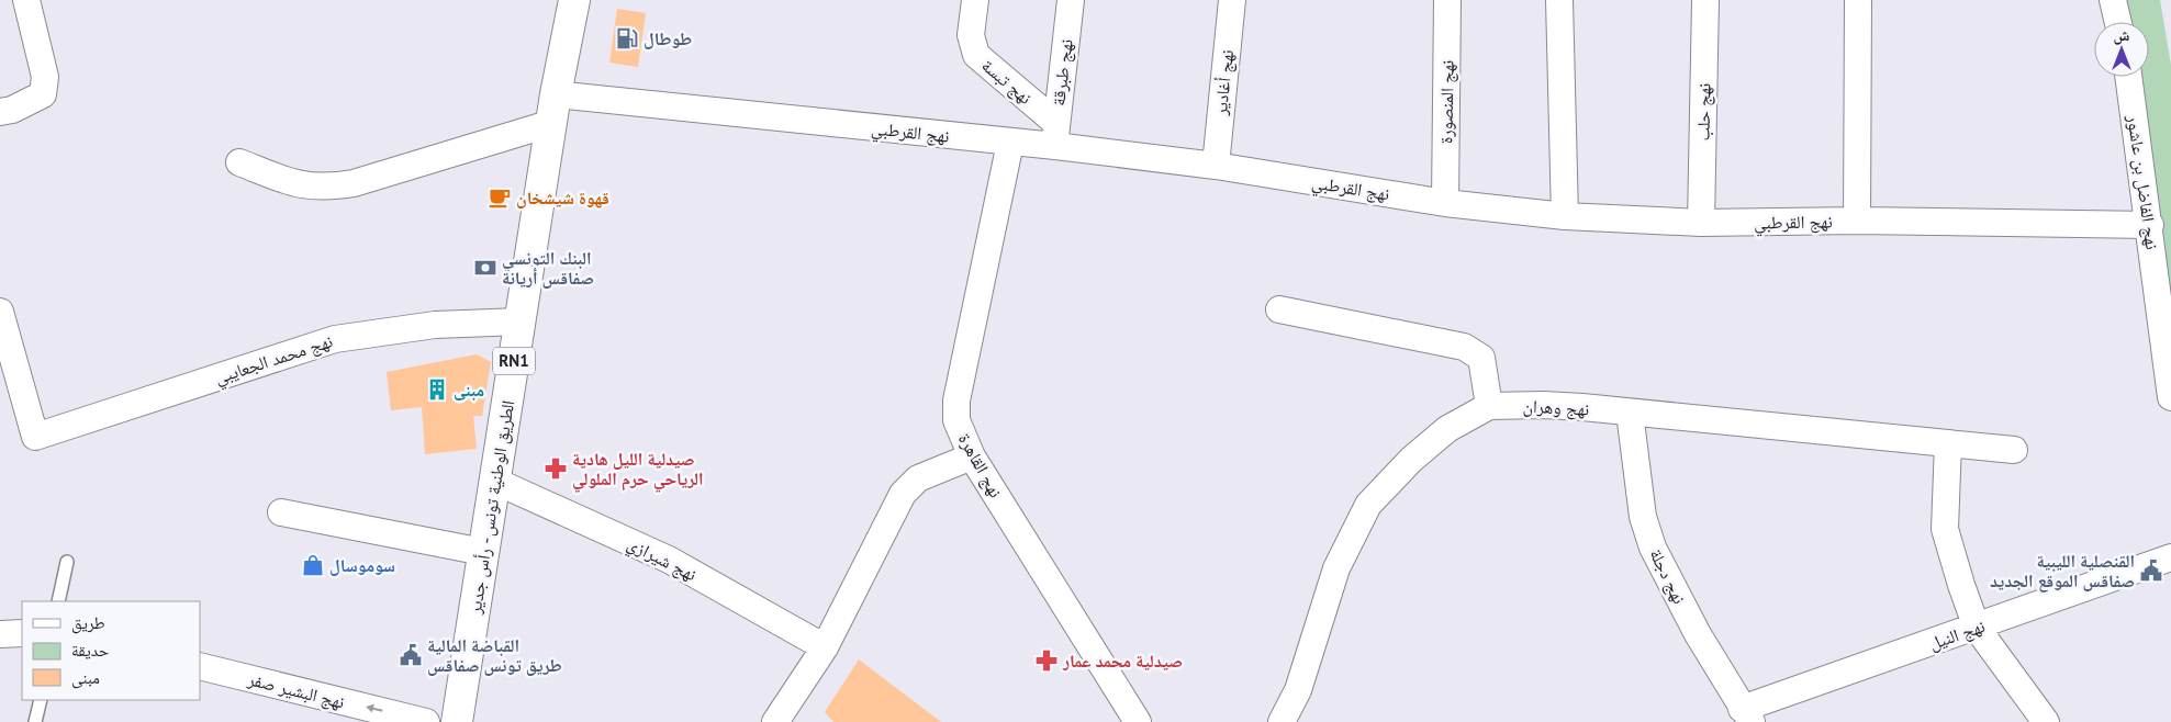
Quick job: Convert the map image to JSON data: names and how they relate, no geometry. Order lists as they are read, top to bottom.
{
  "streets": {
    "main road": ["RN1", "الطريق الوطنية تونس - رأس جدير"],
    "street": [
      "نهج طبرقة",
      "نهج تبسة",
      "نهج أغادير",
      "نهج المنصورة",
      "نهج حلب",
      "نهج القرطبي",
      "نهج الفاضل بن عاشور",
      "نهج محمد الجعايبي",
      "نهج وهران",
      "نهج القاهرة",
      "نهج شيرازي",
      "نهج دجلة",
      "نهج النيل",
      "نهج البشير صفر"
    ]
  },
  "crossings": [
    ["نهج طبرقة", "نهج تبسة"],
    ["نهج طبرقة", "نهج القرطبي"],
    ["نهج تبسة", "نهج القرطبي"],
    ["نهج أغادير", "نهج القرطبي"],
    ["نهج المنصورة", "نهج القرطبي"],
    ["نهج حلب", "نهج القرطبي"],
    ["نهج القرطبي", "نهج الفاضل بن عاشور"],
    ["نهج القرطبي", "نهج القاهرة"],
    ["نهج القرطبي", "الطريق الوطنية تونس - رأس جدير"],
    ["نهج محمد الجعايبي", "الطريق الوطنية تونس - رأس جدير"],
    ["نهج وهران", "نهج دجلة"],
    ["الطريق الوطنية تونس - رأس جدير", "نهج شيرازي"],
    ["نهج دجلة", "نهج النيل"]
  ],
  "places": {
    "fuel station": ["طوطال"],
    "cafe": ["قهوة شيشخان"],
    "bank": ["البنك التونسي صفاقس أريانة"],
    "building": ["مبنى"],
    "pharmacy": ["صيدلية الليل هادية الرياحي حرم الملولي", "صيدلية محمد عمار"],
    "shop": ["سوموسال"],
    "public building": ["القنصلية الليبية صفاقس الموقع الجديد", "القباضة المالية طريق تونس صفاقس"]
  },
  "legend": ["طريق", "حديقة", "مبنى"],
  "north": "top"
}
